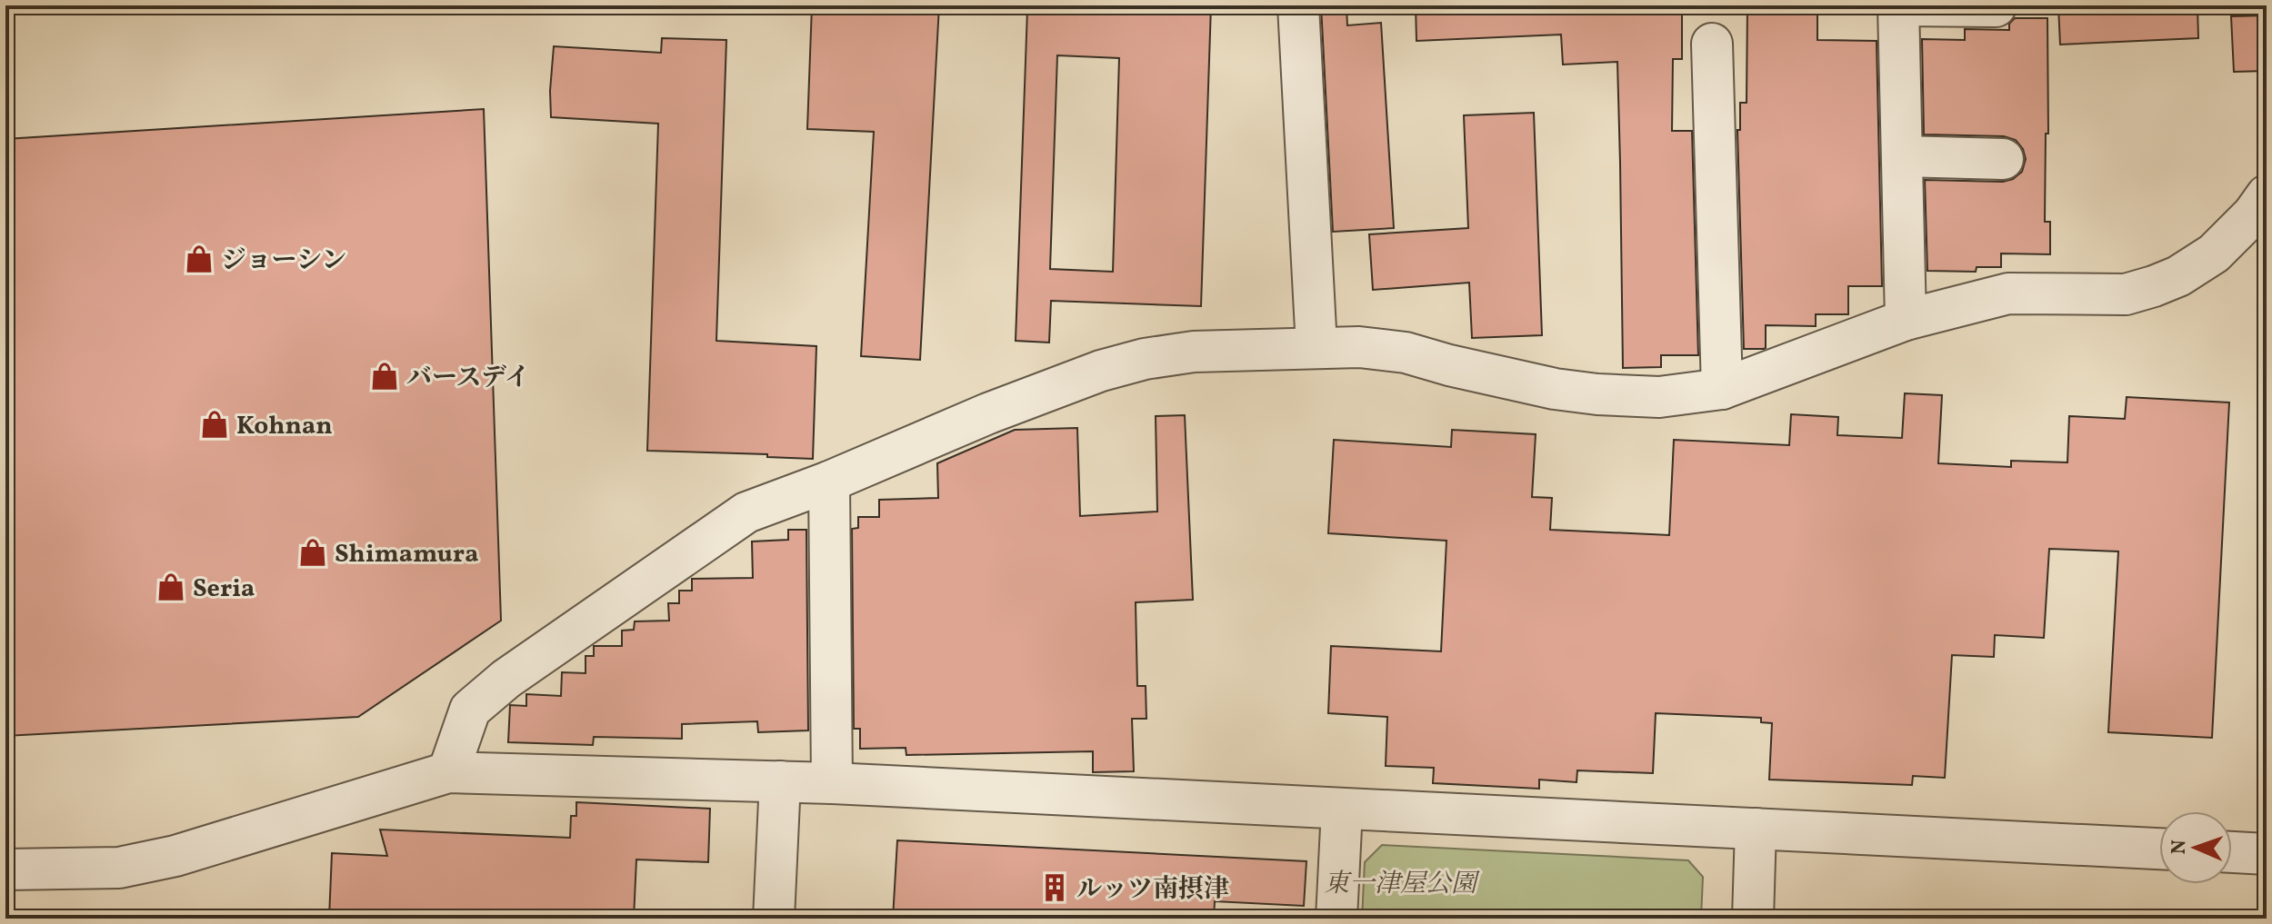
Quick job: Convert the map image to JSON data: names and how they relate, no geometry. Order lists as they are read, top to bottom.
{
  "parks": ["東一津屋公園"],
  "places": {
    "shop": [
      "ジョーシン",
      "バースデイ",
      "Kohnan",
      "Shimamura",
      "Seria"
    ],
    "building": ["ルッツ南摂津"]
  },
  "north": "left"
}
